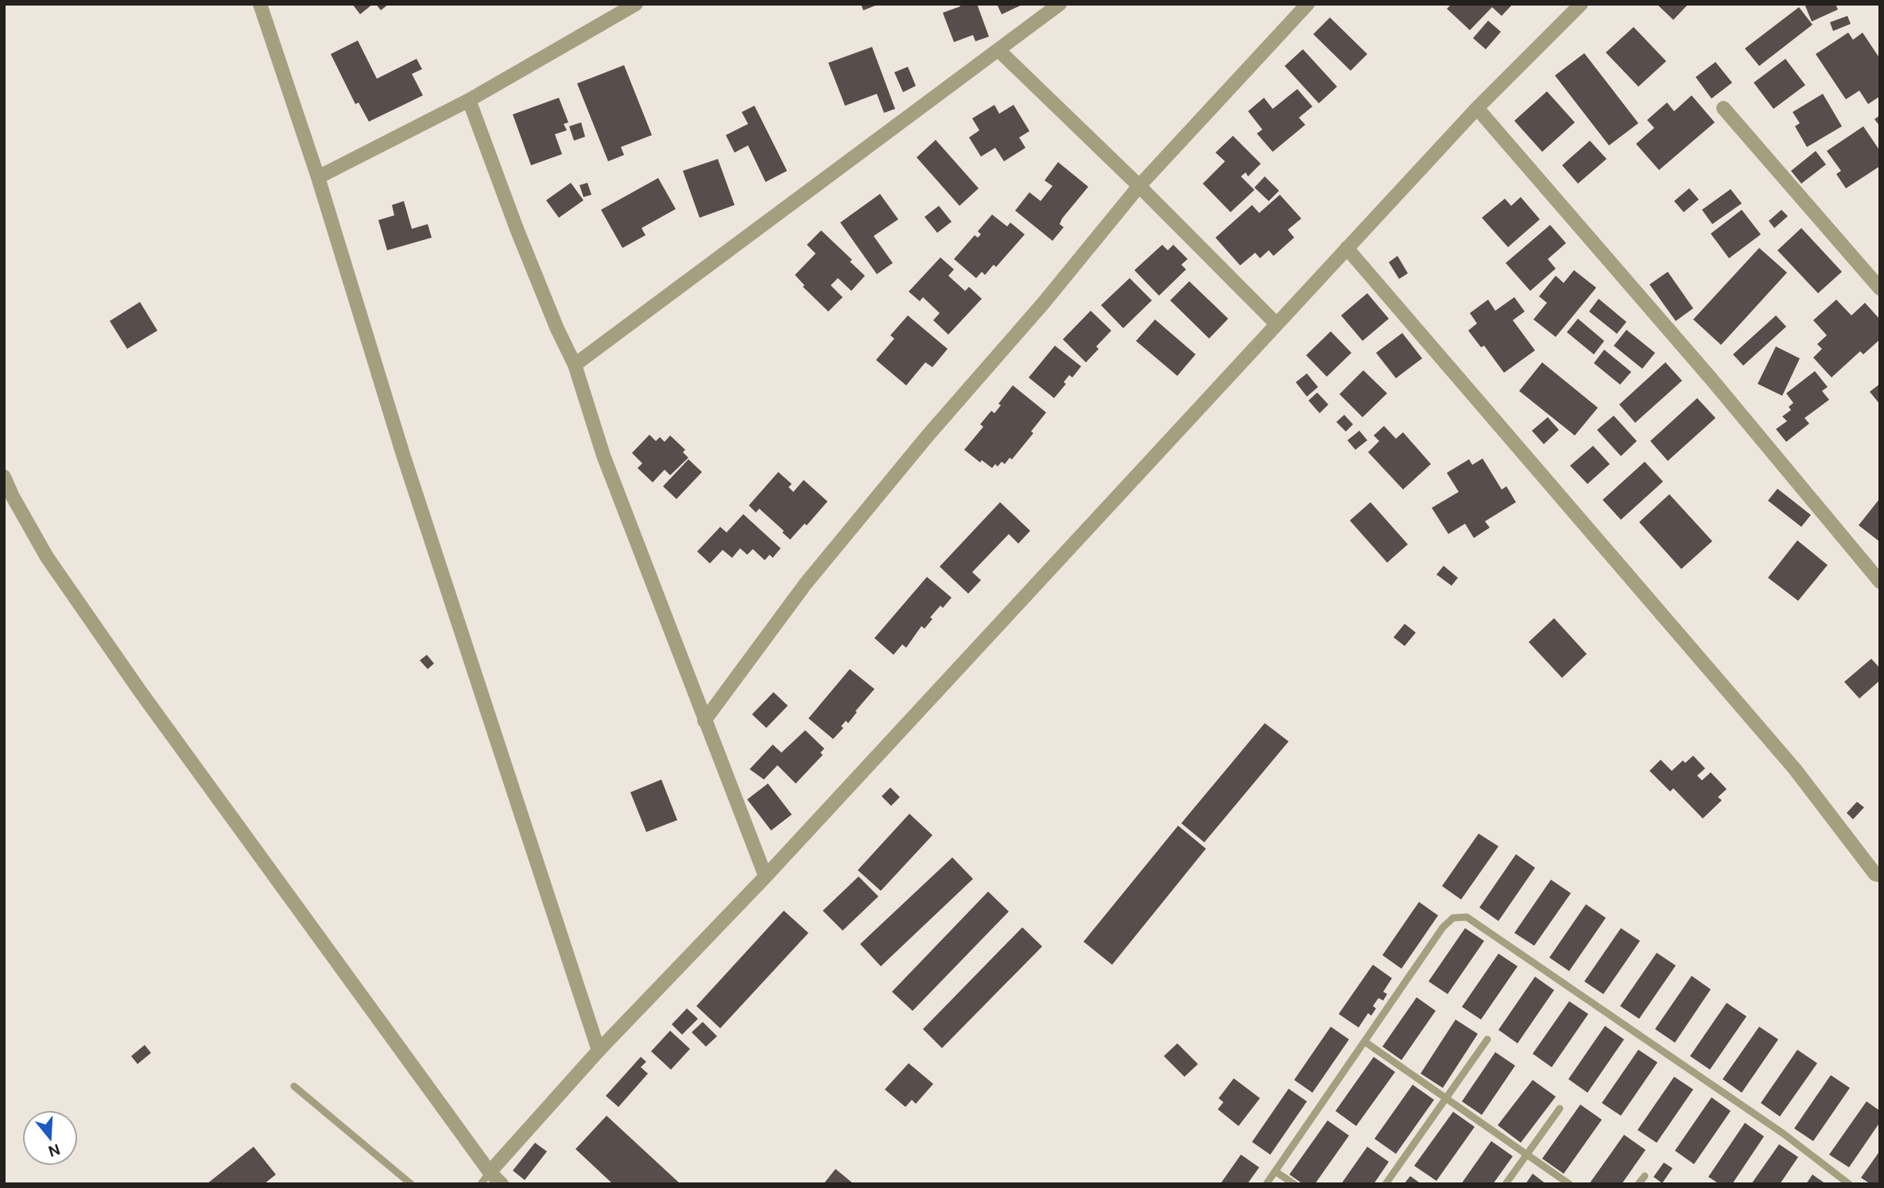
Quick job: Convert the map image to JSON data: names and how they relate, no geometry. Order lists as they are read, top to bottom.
{
  "north": "bottom"
}
